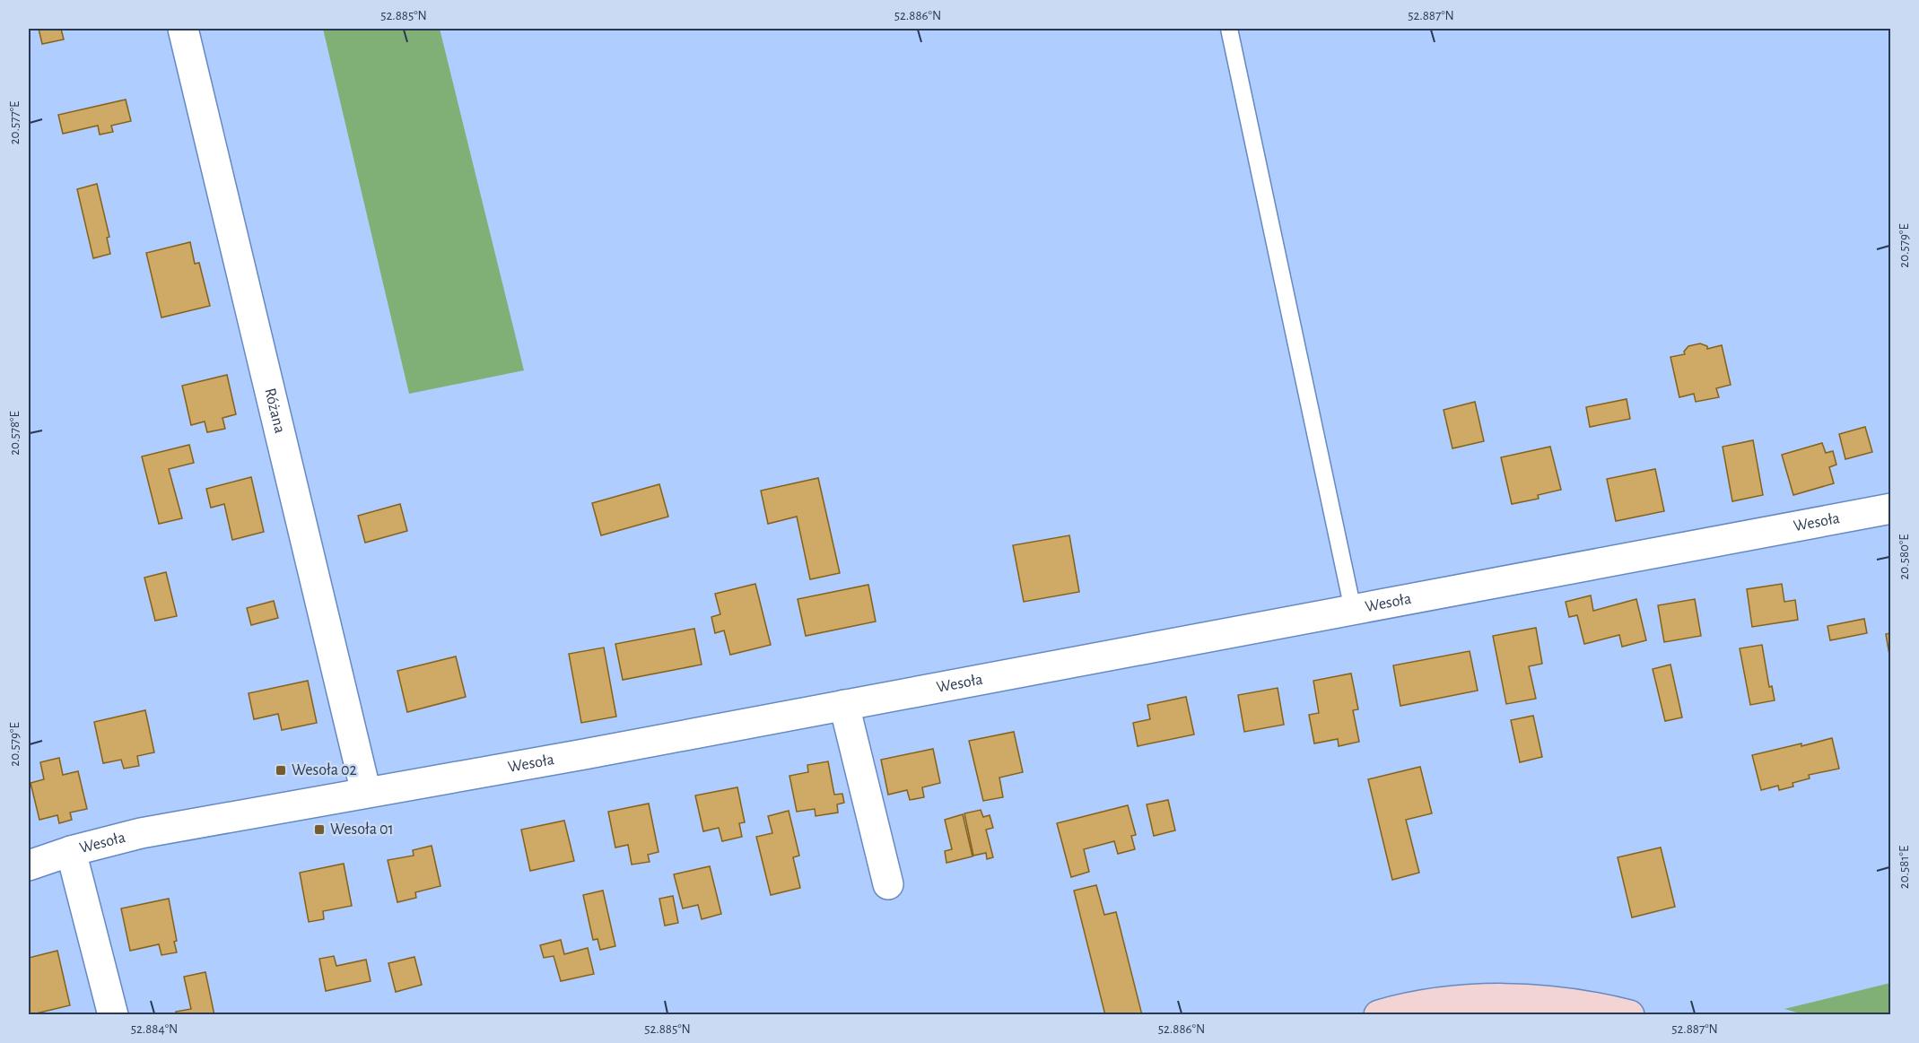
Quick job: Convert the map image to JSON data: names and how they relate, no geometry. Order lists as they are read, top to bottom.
{
  "streets": {
    "street": ["Różana", "Wesoła"]
  },
  "crossings": [
    ["Różana", "Wesoła"]
  ],
  "places": {
    "transit": ["Wesoła 02", "Wesoła 01"]
  },
  "coordinates": [
    "52.885°N",
    "52.886°N",
    "52.887°N",
    "20.577°E",
    "20.579°E",
    "20.578°E",
    "20.580°E",
    "20.581°E",
    "52.884°N"
  ]
}
